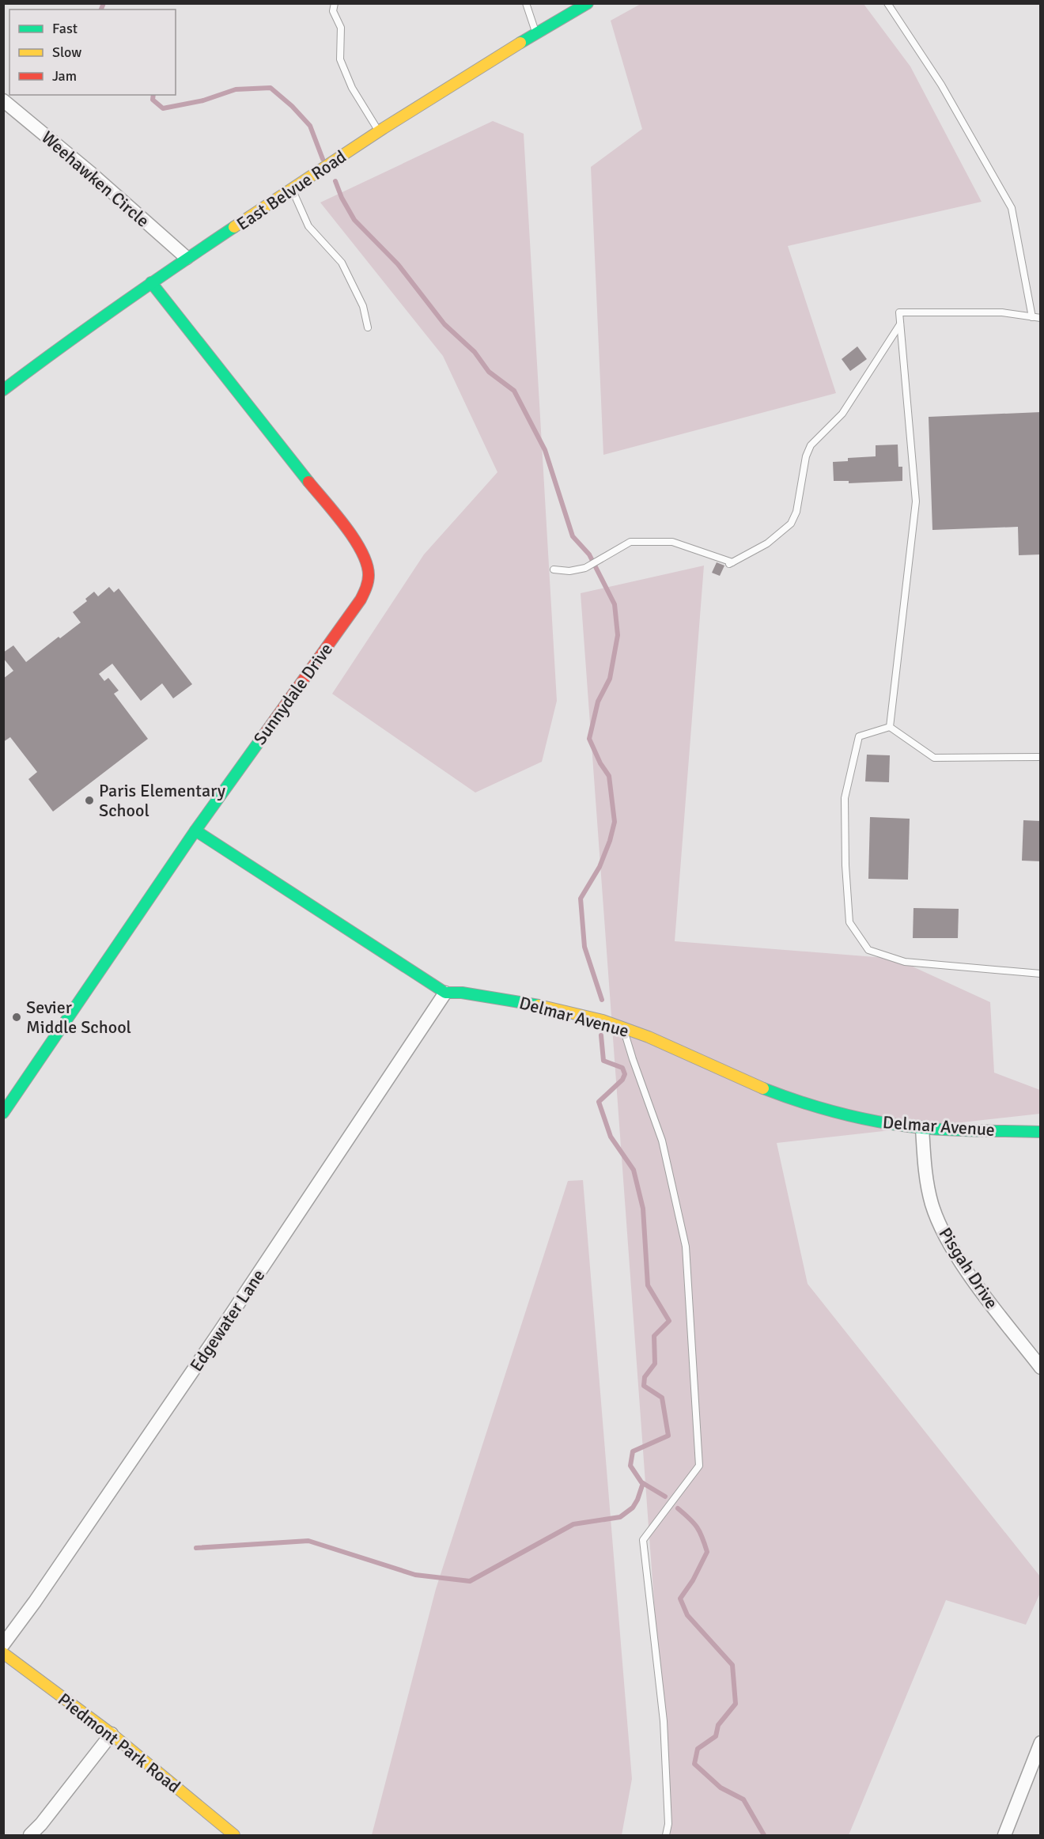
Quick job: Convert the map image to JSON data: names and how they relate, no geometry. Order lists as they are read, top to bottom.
{
  "streets": {
    "street": [
      "Weehawken Circle",
      "East Belvue Road",
      "Sunnydale Drive",
      "Delmar Avenue",
      "Pisgah Drive",
      "Edgewater Lane",
      "Piedmont Park Road"
    ]
  },
  "crossings": [
    ["Weehawken Circle", "East Belvue Road"],
    ["East Belvue Road", "Sunnydale Drive"],
    ["Delmar Avenue", "Pisgah Drive"],
    ["Delmar Avenue", "Edgewater Lane"]
  ],
  "places": ["Paris Elementary School", "Sevier Middle School"],
  "legend": ["Fast", "Slow", "Jam"]
}
